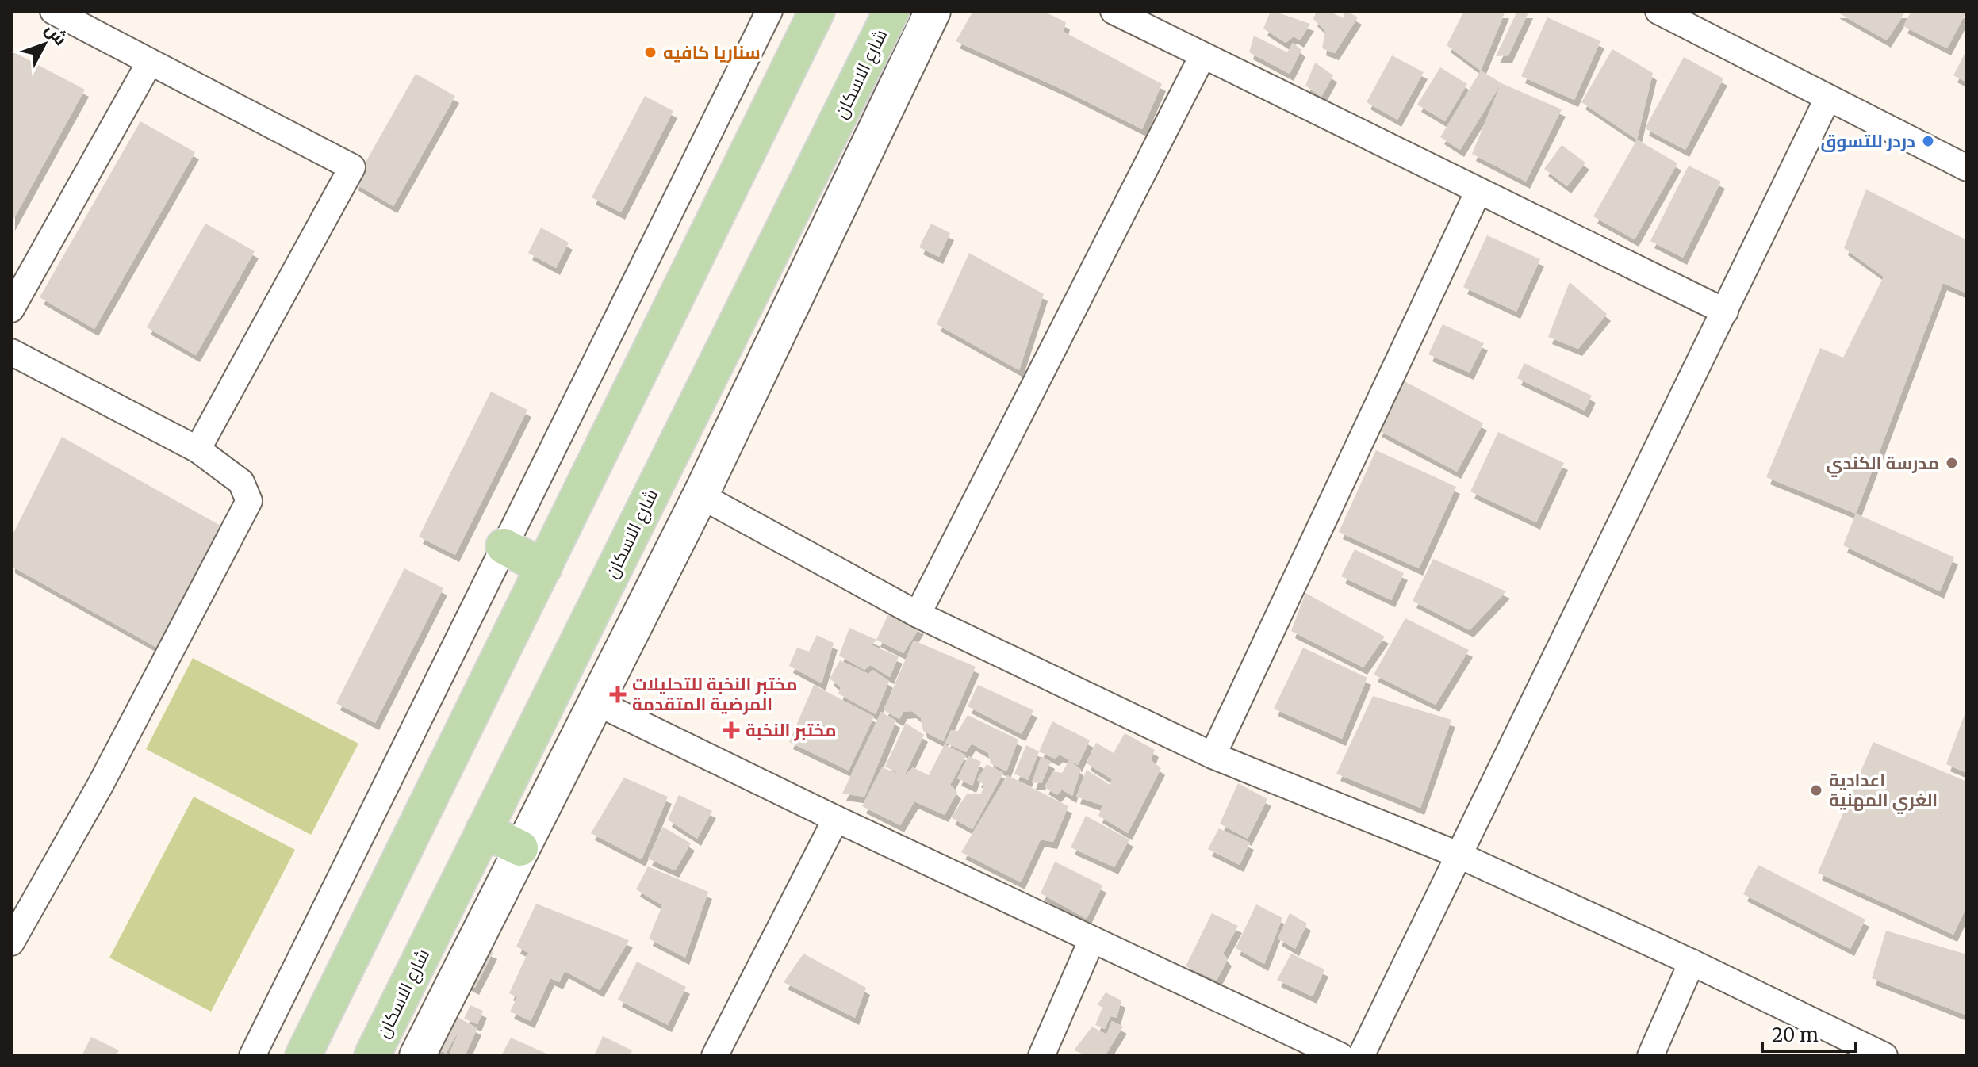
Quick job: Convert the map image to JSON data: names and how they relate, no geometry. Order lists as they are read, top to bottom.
{
  "streets": {
    "main road": ["شارع الاسكان"]
  },
  "places": {
    "other": [
      "سناريا كافيه",
      "دردر للتسوق",
      "مدرسة الكندي",
      "اعدادية الغري المهنية"
    ],
    "health": ["مختبر النخبة للتحليلات المرضية المتقدمة", "مختبر النخبة"]
  },
  "scale_bar": "20 m",
  "north": "top right"
}
